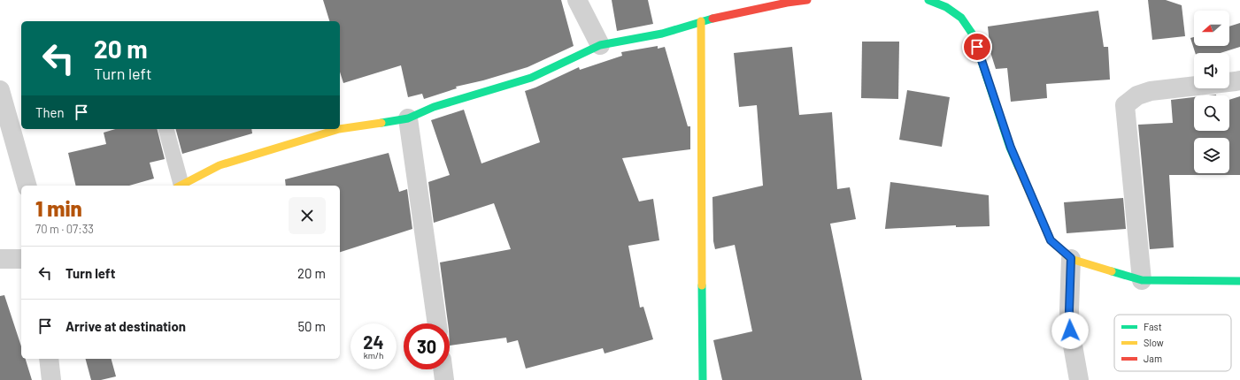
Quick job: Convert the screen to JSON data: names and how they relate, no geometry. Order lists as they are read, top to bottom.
{
  "legend": ["Fast", "Slow", "Jam"],
  "north": "left",
  "page": {
    "turn": ["20 m", "Turn left"],
    "then": "Then",
    "heading": ["1 min", "70 m · 07:33"],
    "list": [
      {
        "name": "Turn left",
        "value": "20 m"
      },
      {
        "name": "Arrive at destination",
        "value": "50 m"
      }
    ],
    "speed": "24 km/h",
    "limit": "30"
  }
}
